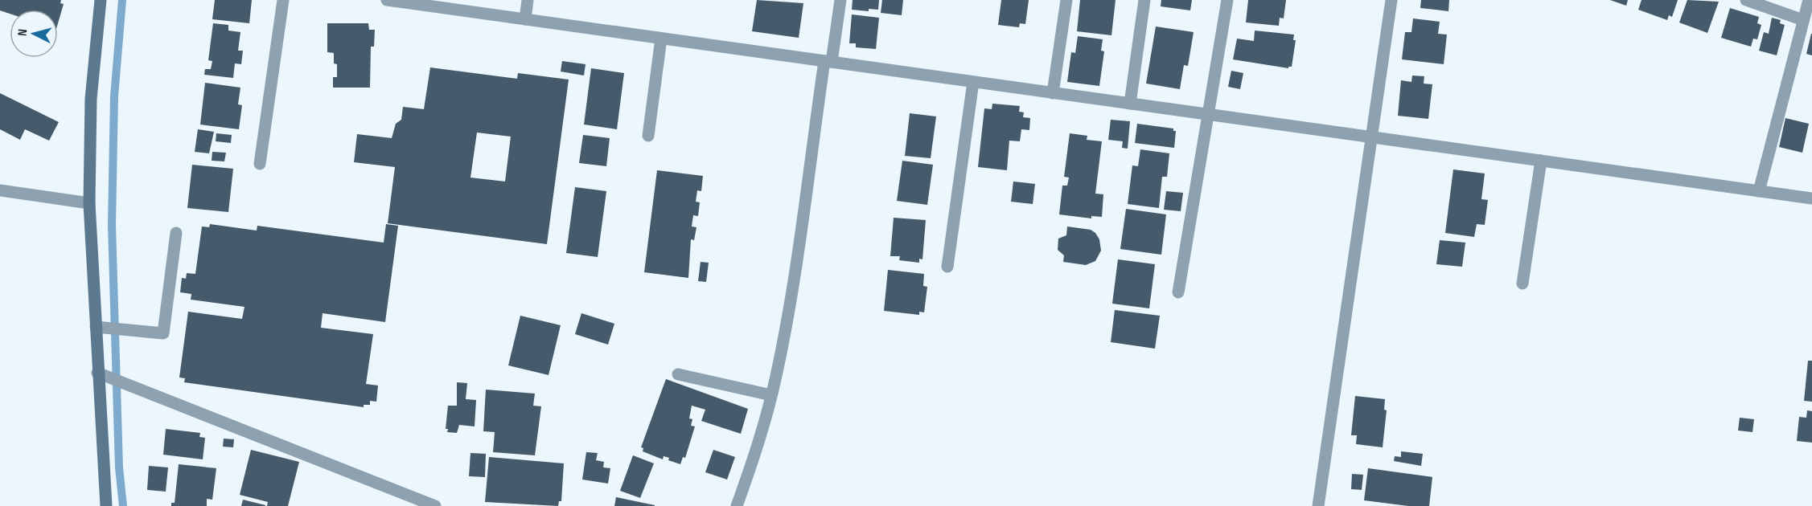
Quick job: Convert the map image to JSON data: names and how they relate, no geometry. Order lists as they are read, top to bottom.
{
  "north": "left"
}
